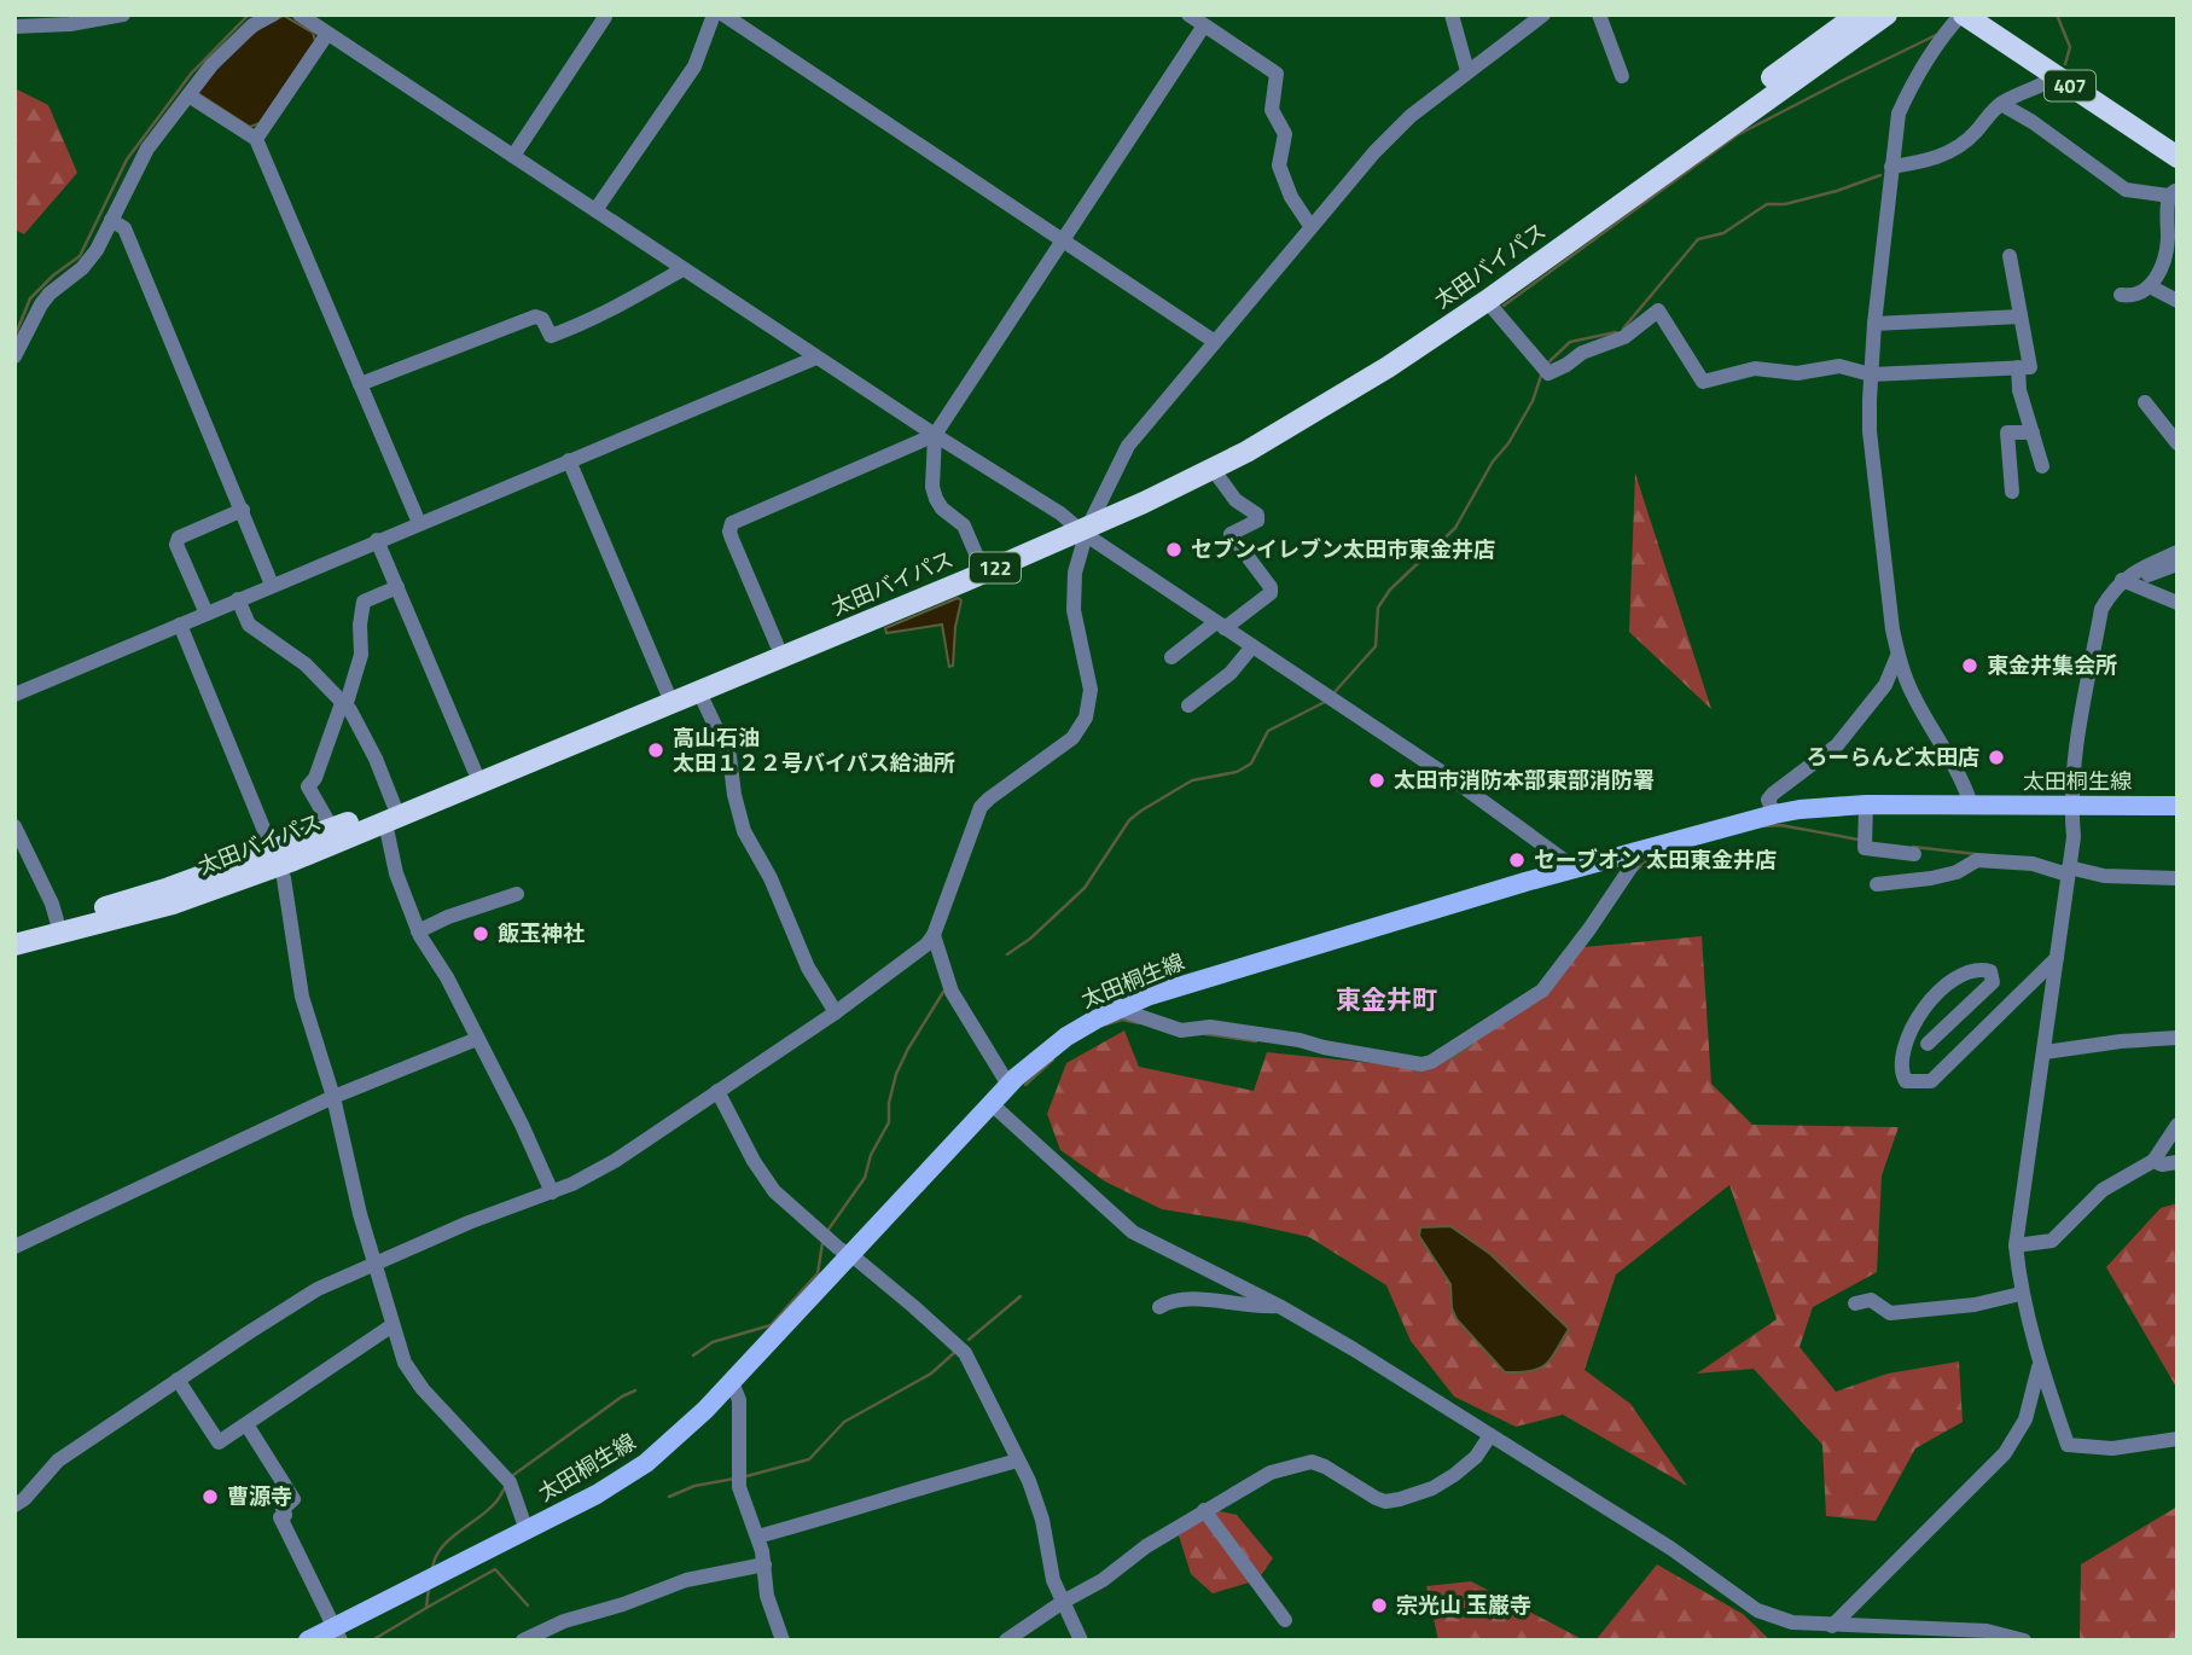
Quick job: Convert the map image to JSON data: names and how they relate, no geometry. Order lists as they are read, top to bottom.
{
  "streets": {
    "highway": ["407", "太田バイパス", "122"],
    "main road": ["太田桐生線"]
  },
  "districts": ["東金井町"],
  "places": [
    "セブンイレブン太田市東金井店",
    "東金井集会所",
    "高山石油 太田１２２号バイパス給油所",
    "ろーらんど太田店",
    "太田市消防本部東部消防署",
    "セーブオン 太田東金井店",
    "飯玉神社",
    "曹源寺",
    "宗光山 玉巌寺"
  ]
}
